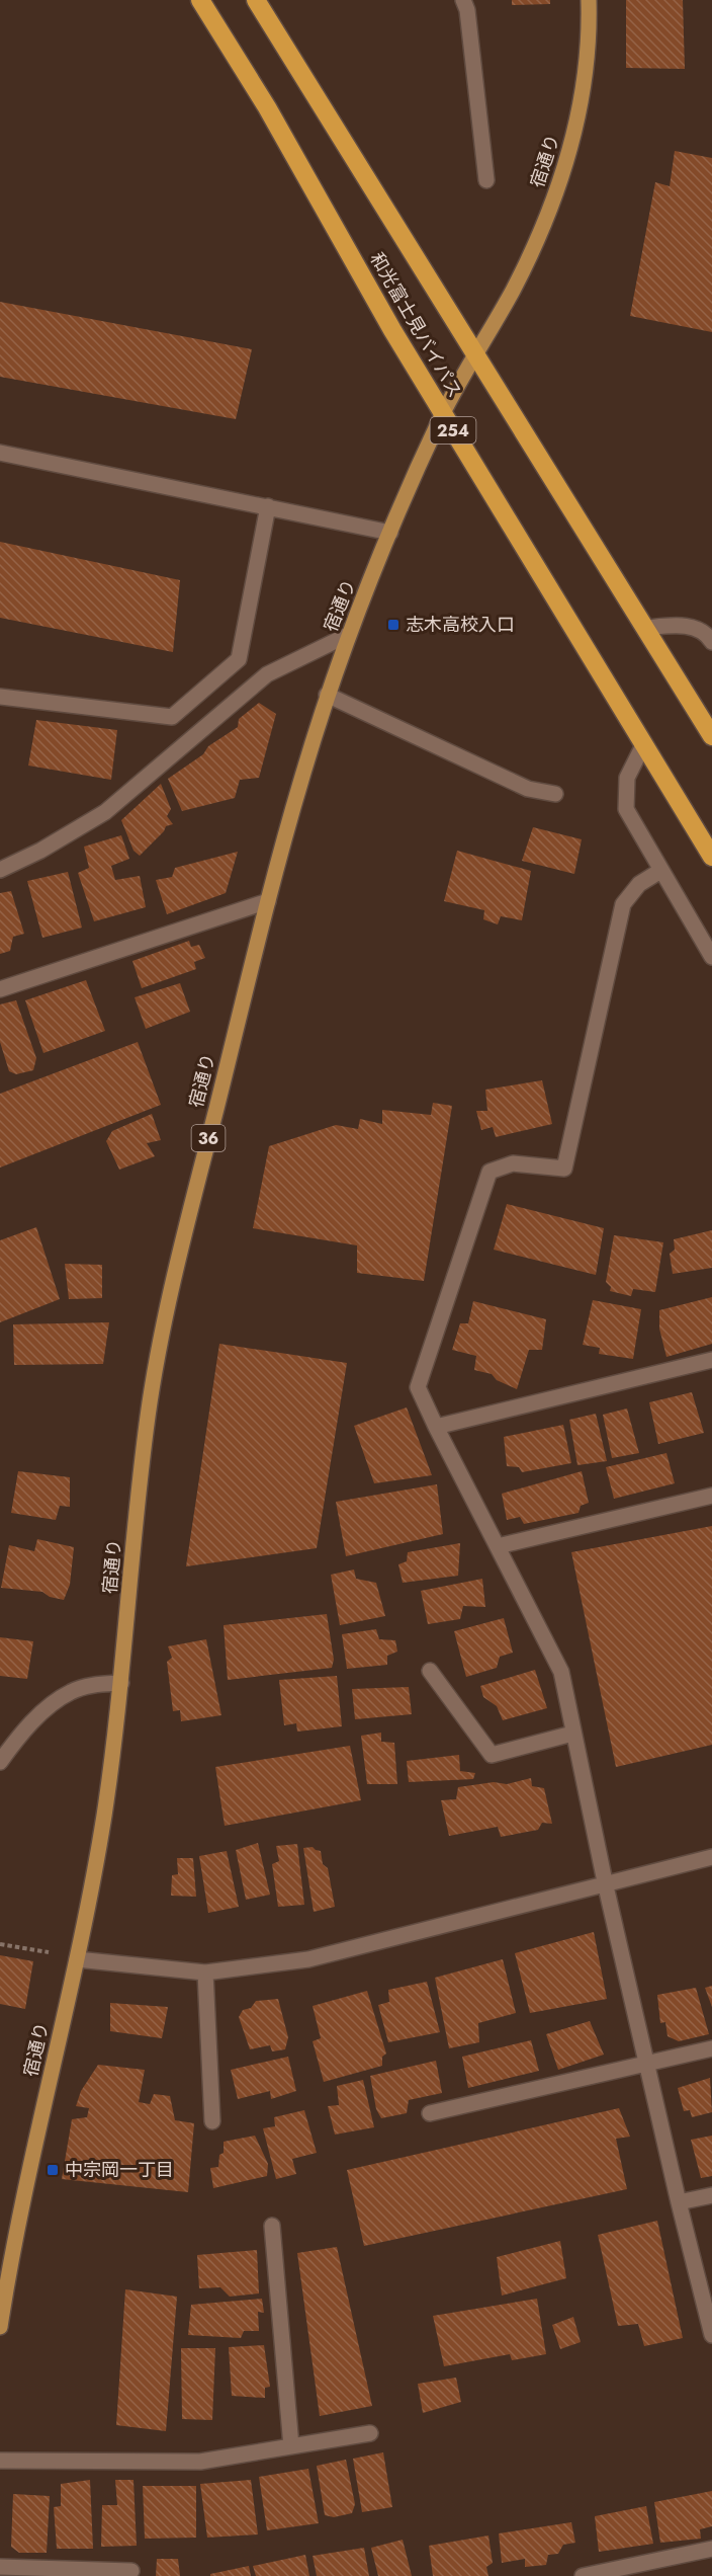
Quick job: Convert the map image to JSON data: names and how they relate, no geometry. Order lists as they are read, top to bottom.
{
  "streets": {
    "highway": ["和光富士見バイパス", "254"],
    "main road": ["宿通り", "36"]
  },
  "crossings": [
    ["宿通り", "和光富士見バイパス"]
  ],
  "places": {
    "transit": ["志木高校入口", "中宗岡一丁目"]
  }
}
